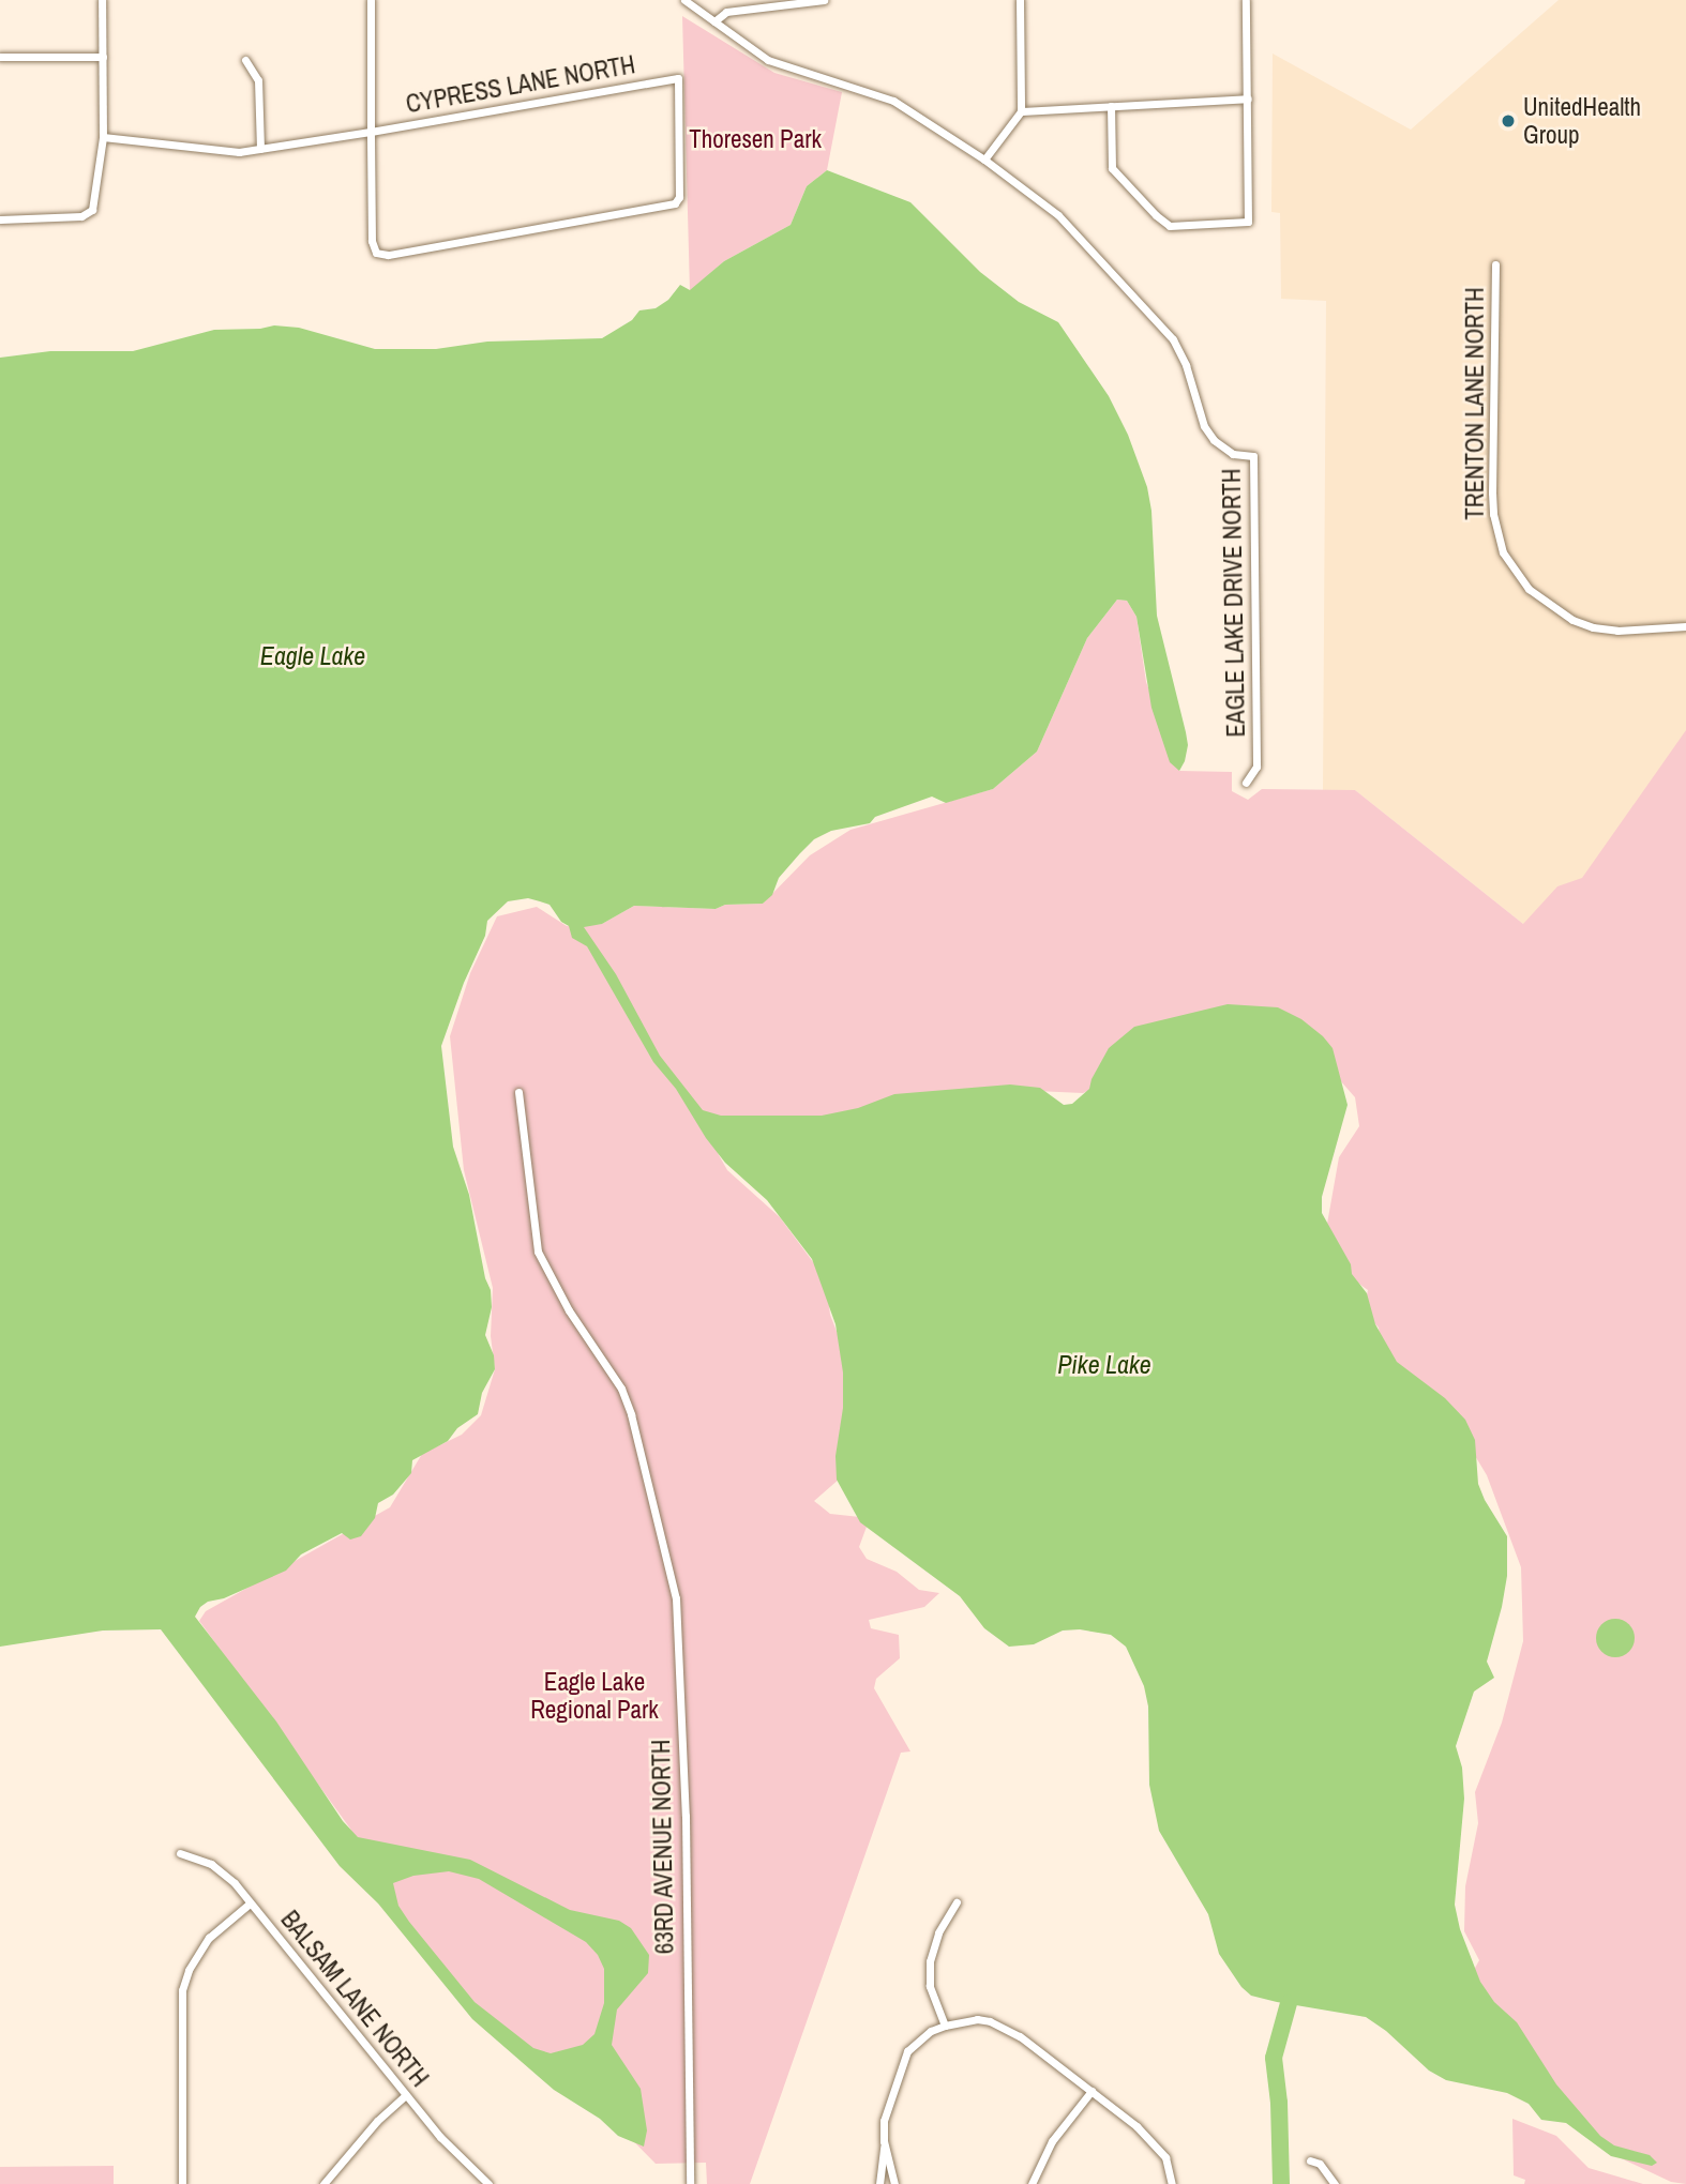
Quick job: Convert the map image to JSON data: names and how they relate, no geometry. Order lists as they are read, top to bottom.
{
  "streets": {
    "street": [
      "CYPRESS LANE NORTH",
      "TRENTON LANE NORTH",
      "EAGLE LAKE DRIVE NORTH",
      "63RD AVENUE NORTH",
      "BALSAM LANE NORTH"
    ]
  },
  "water": ["Eagle Lake", "Pike Lake"],
  "parks": ["Thoresen Park", "Eagle Lake Regional Park"],
  "places": ["UnitedHealth Group"]
}
